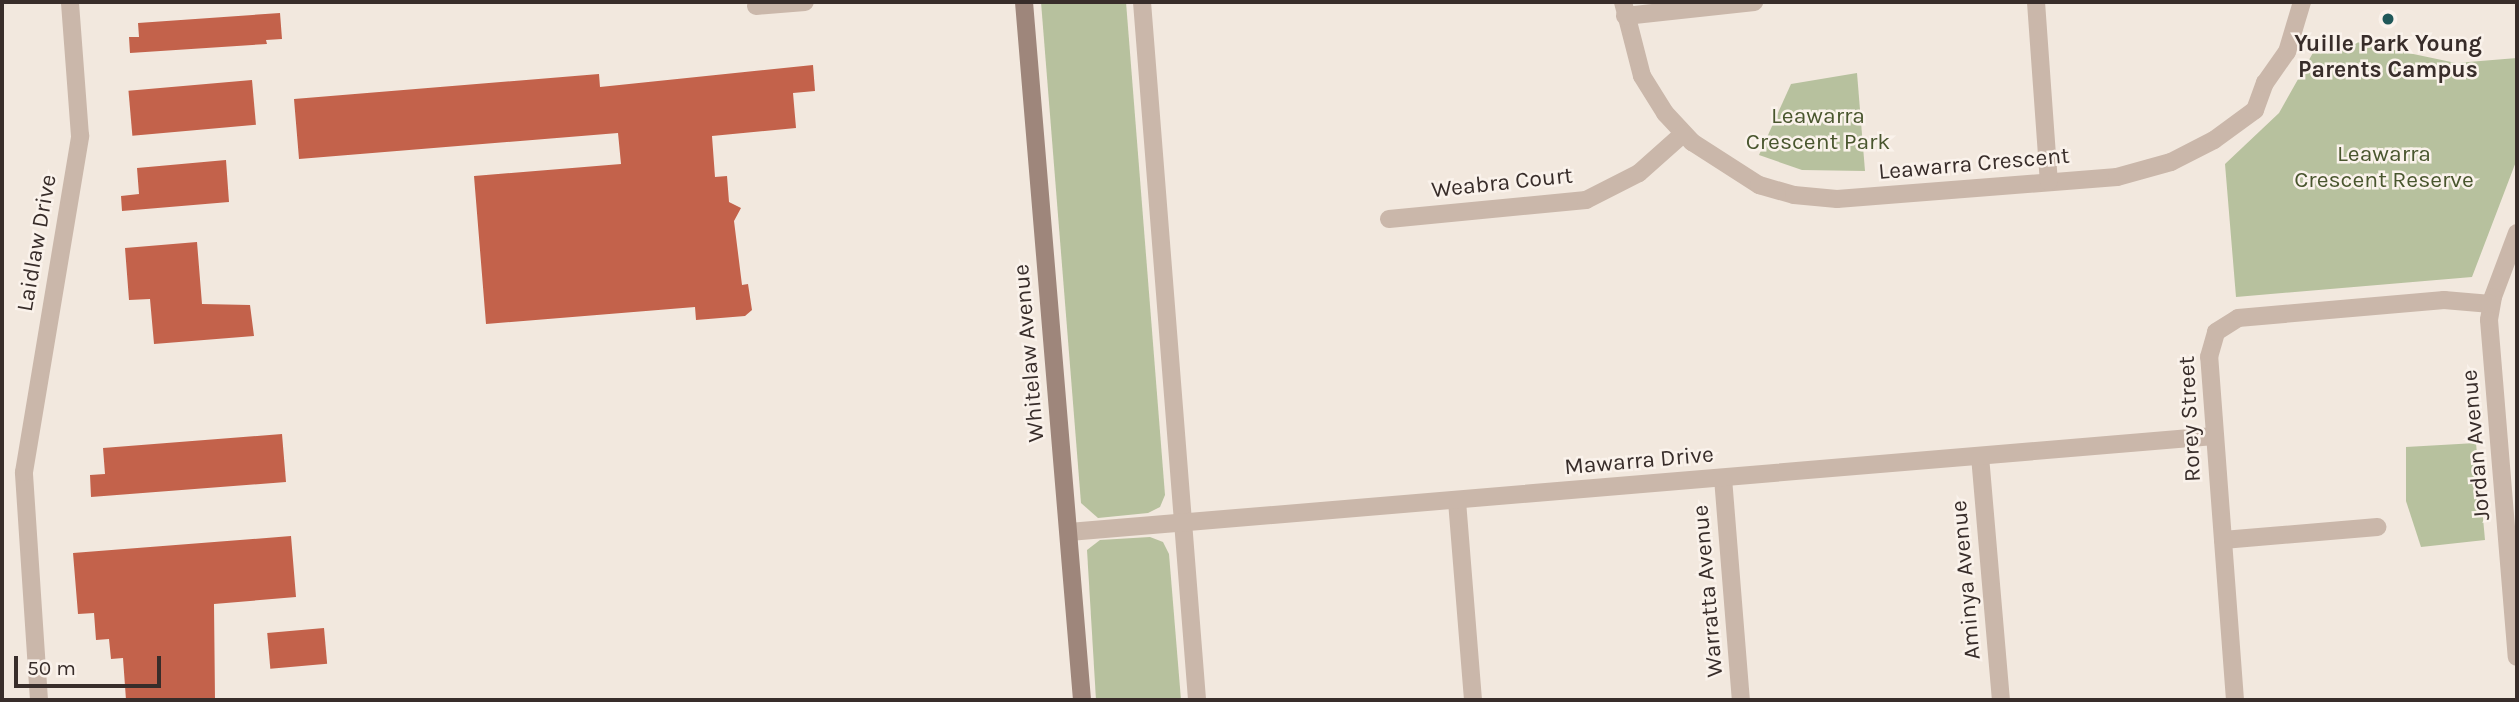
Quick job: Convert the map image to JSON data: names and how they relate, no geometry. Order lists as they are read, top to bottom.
{
  "streets": {
    "street": [
      "Leawarra Crescent",
      "Weabra Court",
      "Laidlaw Drive",
      "Whitelaw Avenue",
      "Rorey Street",
      "Jordan Avenue",
      "Mawarra Drive",
      "Aminya Avenue",
      "Warratta Avenue"
    ]
  },
  "crossings": [
    ["Leawarra Crescent", "Weabra Court"],
    ["Whitelaw Avenue", "Mawarra Drive"],
    ["Rorey Street", "Jordan Avenue"],
    ["Rorey Street", "Mawarra Drive"],
    ["Mawarra Drive", "Aminya Avenue"],
    ["Mawarra Drive", "Warratta Avenue"]
  ],
  "parks": ["Leawarra Crescent Park", "Leawarra Crescent Reserve"],
  "places": ["Yuille Park Young Parents Campus"],
  "scale_bar": "50 m"
}
